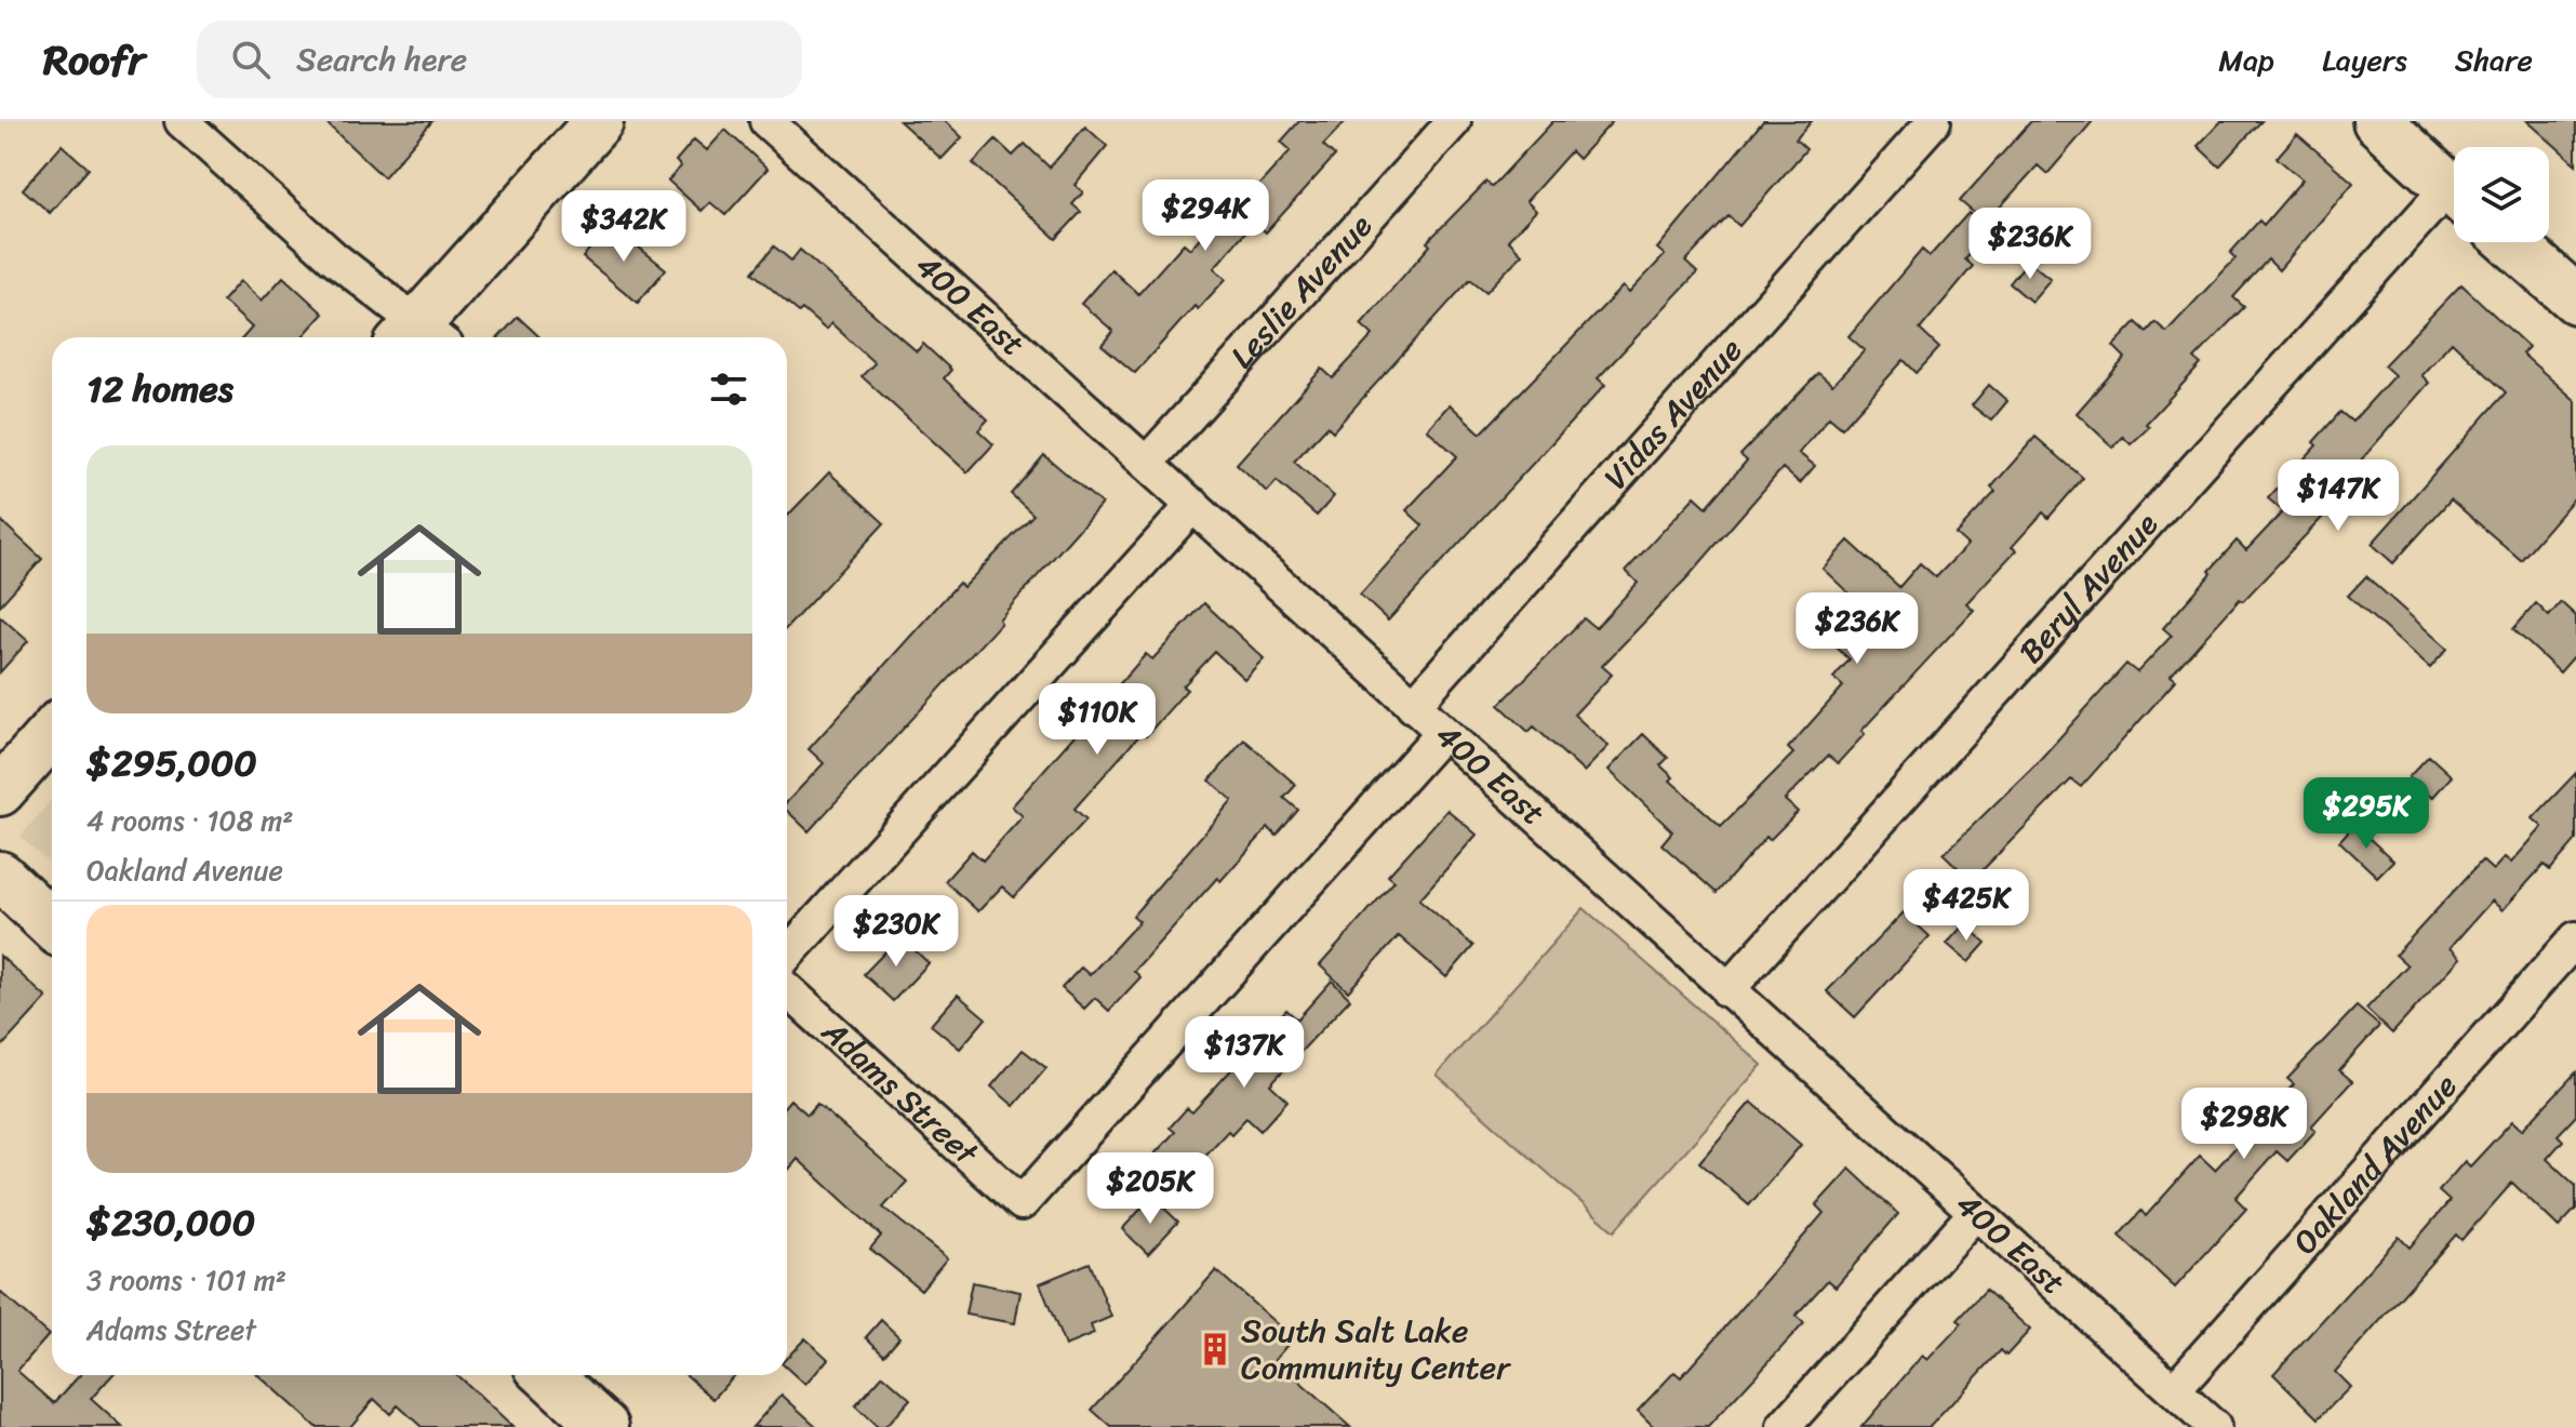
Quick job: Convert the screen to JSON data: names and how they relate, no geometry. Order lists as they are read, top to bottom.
{
  "streets": {
    "street": [
      "Leslie Avenue",
      "400 East",
      "Vidas Avenue",
      "Beryl Avenue",
      "Adams Street",
      "Oakland Avenue"
    ]
  },
  "crossings": [
    ["Leslie Avenue", "400 East"],
    ["400 East", "Vidas Avenue"],
    ["400 East", "Beryl Avenue"],
    ["400 East", "Adams Street"],
    ["400 East", "Oakland Avenue"]
  ],
  "places": {
    "building": ["South Salt Lake Community Center"]
  },
  "page": {
    "header": "Roofr",
    "search": "Search here",
    "nav": ["Map", "Layers", "Share"],
    "price": [
      "$294K",
      "$342K",
      "$236K",
      "$147K",
      "$236K",
      "$110K",
      "$295K",
      "$425K",
      "$230K",
      "$137K",
      "$298K",
      "$205K"
    ],
    "heading": "12 homes",
    "list": [
      {
        "name": "$295,000",
        "note": "4 rooms · 108 m² · Oakland Avenue"
      },
      {
        "name": "$230,000",
        "note": "3 rooms · 101 m² · Adams Street"
      }
    ]
  }
}
